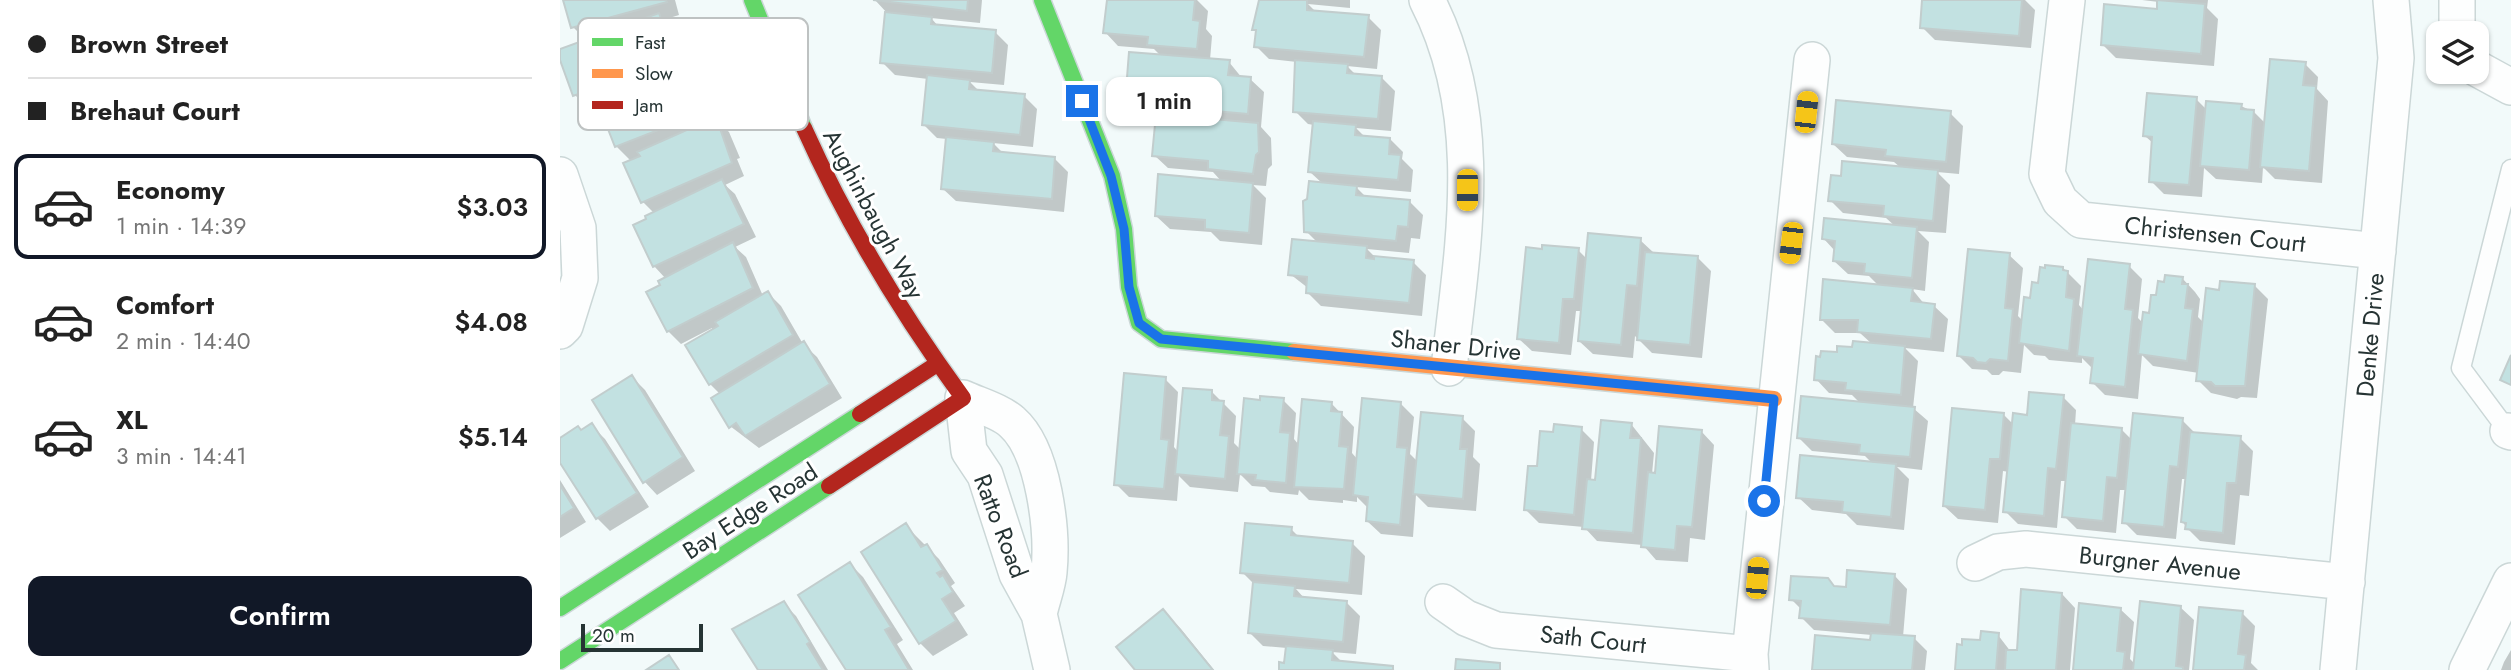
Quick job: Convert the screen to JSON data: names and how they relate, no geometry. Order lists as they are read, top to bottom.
{
  "streets": {
    "main road": ["Aughinbaugh Way", "Shaner Drive", "Bay Edge Road"],
    "street": [
      "Christensen Court",
      "Denke Drive",
      "Ratto Road",
      "Burgner Avenue",
      "Sath Court"
    ]
  },
  "crossings": [
    ["Aughinbaugh Way", "Bay Edge Road"],
    ["Aughinbaugh Way", "Ratto Road"],
    ["Christensen Court", "Denke Drive"],
    ["Denke Drive", "Burgner Avenue"],
    ["Bay Edge Road", "Ratto Road"]
  ],
  "legend": ["Fast", "Slow", "Jam"],
  "scale_bar": "20 m",
  "page": {
    "banner": ["Brown Street", "Brehaut Court"],
    "bubble": "1 min",
    "list": [
      {
        "name": "Economy",
        "note": "1 min · 14:39",
        "value": "$3.03"
      },
      {
        "name": "Comfort",
        "note": "2 min · 14:40",
        "value": "$4.08"
      },
      {
        "name": "XL",
        "note": "3 min · 14:41",
        "value": "$5.14"
      }
    ],
    "buttons": "Confirm",
    "scale": "20 m"
  }
}
